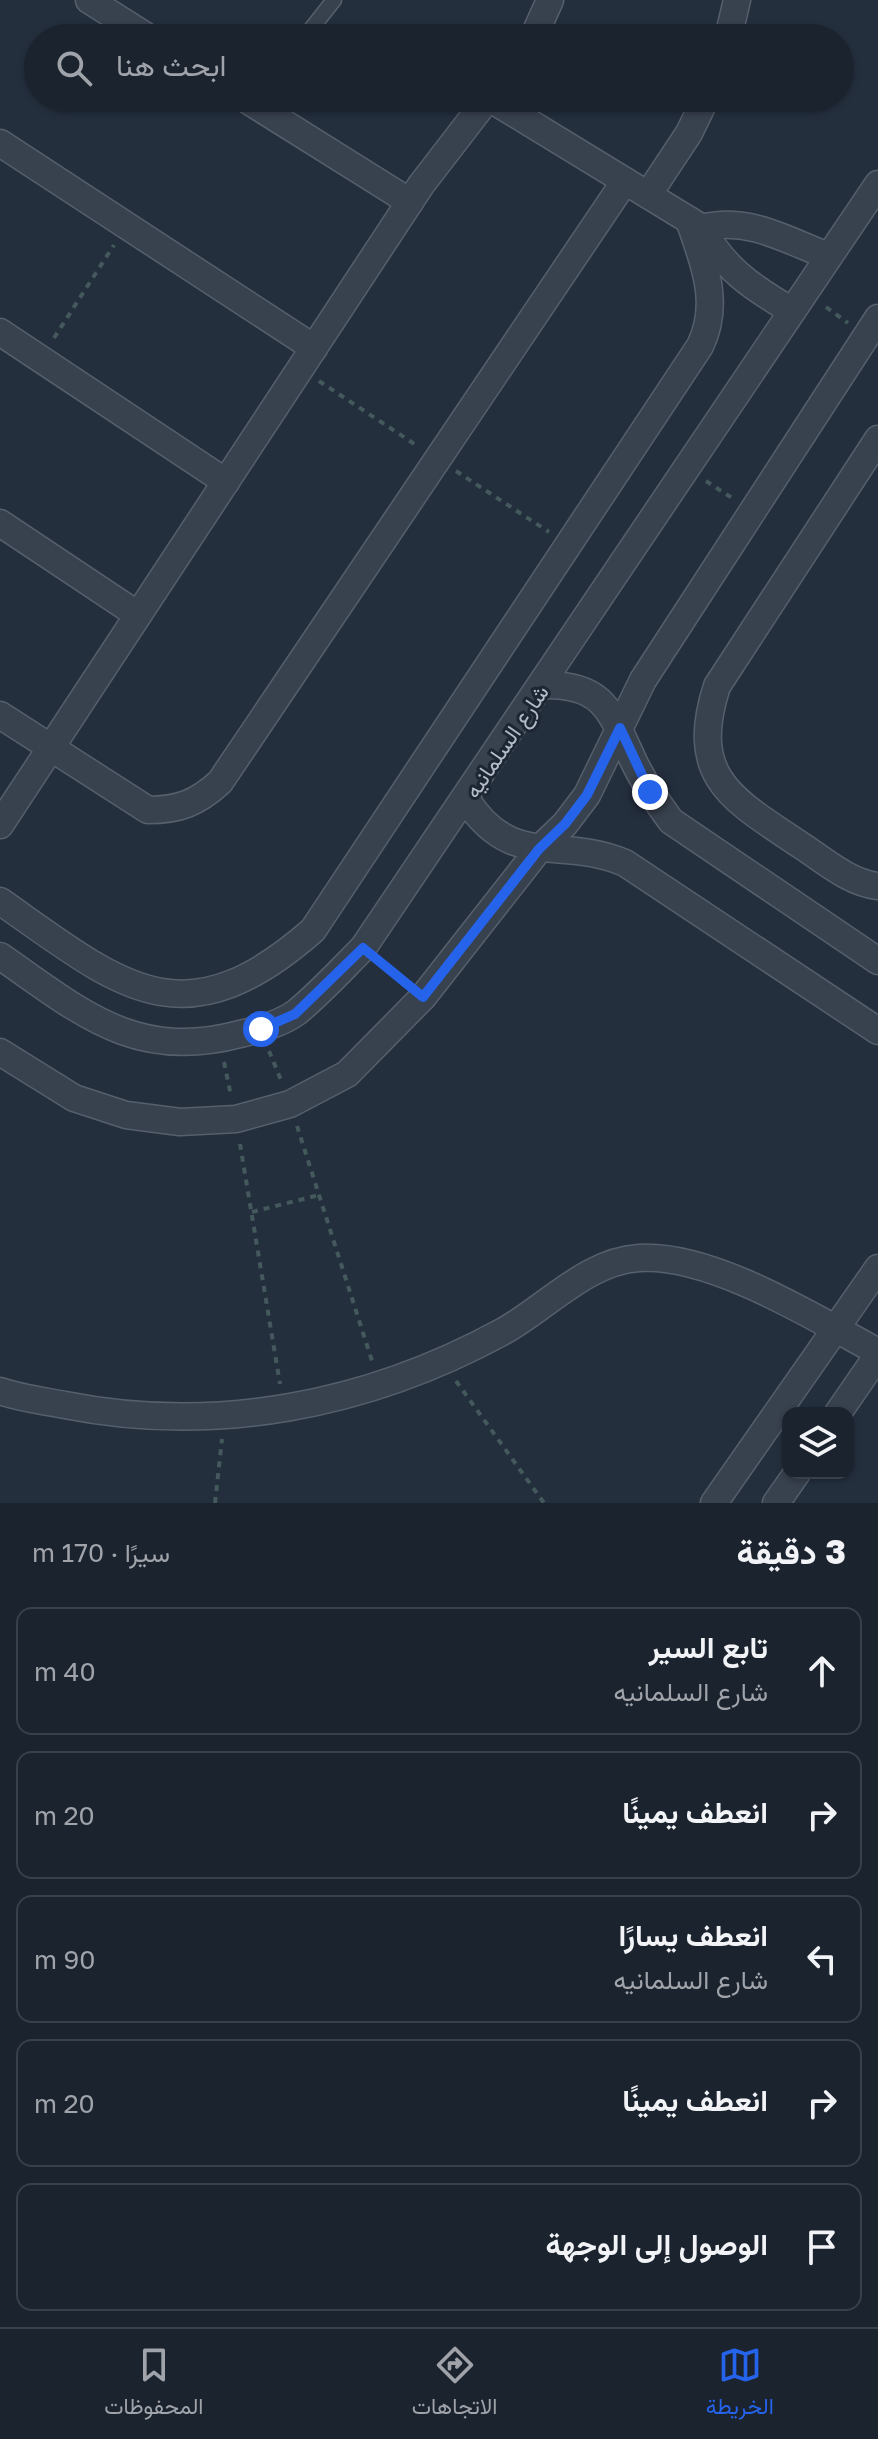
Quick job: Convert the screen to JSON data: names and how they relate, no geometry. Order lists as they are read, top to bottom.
{
  "streets": {
    "street": ["شارع السلمانيه"]
  },
  "page": {
    "search": "ابحث هنا",
    "heading": ["3 دقيقة", "سيرًا · 170 m"],
    "list": [
      ["تابع السير", "شارع السلمانيه", "40 m"],
      ["انعطف يمينًا", "20 m"],
      ["انعطف يسارًا", "شارع السلمانيه", "90 m"],
      ["انعطف يمينًا", "20 m"],
      "الوصول إلى الوجهة"
    ],
    "nav": ["الخريطة", "الاتجاهات", "المحفوظات"]
  }
}
